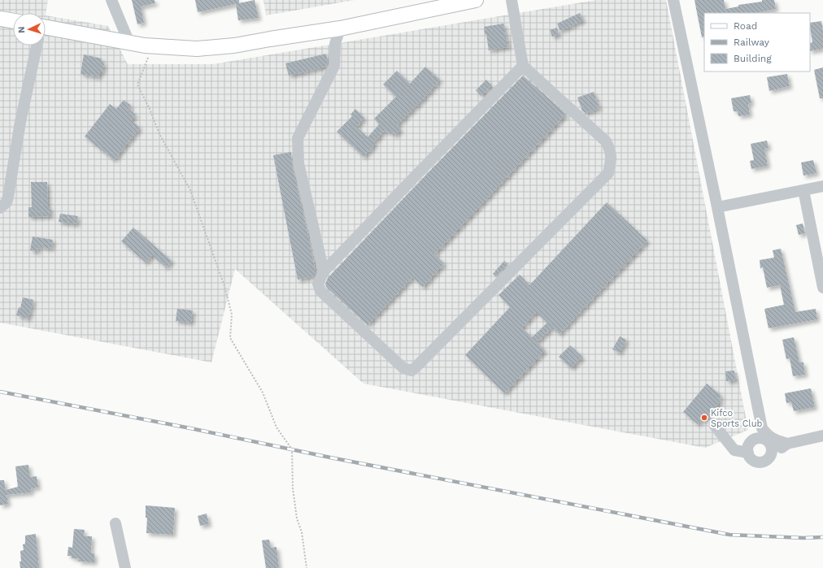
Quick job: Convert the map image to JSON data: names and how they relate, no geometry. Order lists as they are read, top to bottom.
{
  "places": ["Kifco Sports Club"],
  "legend": ["Road", "Railway", "Building"],
  "north": "left"
}
